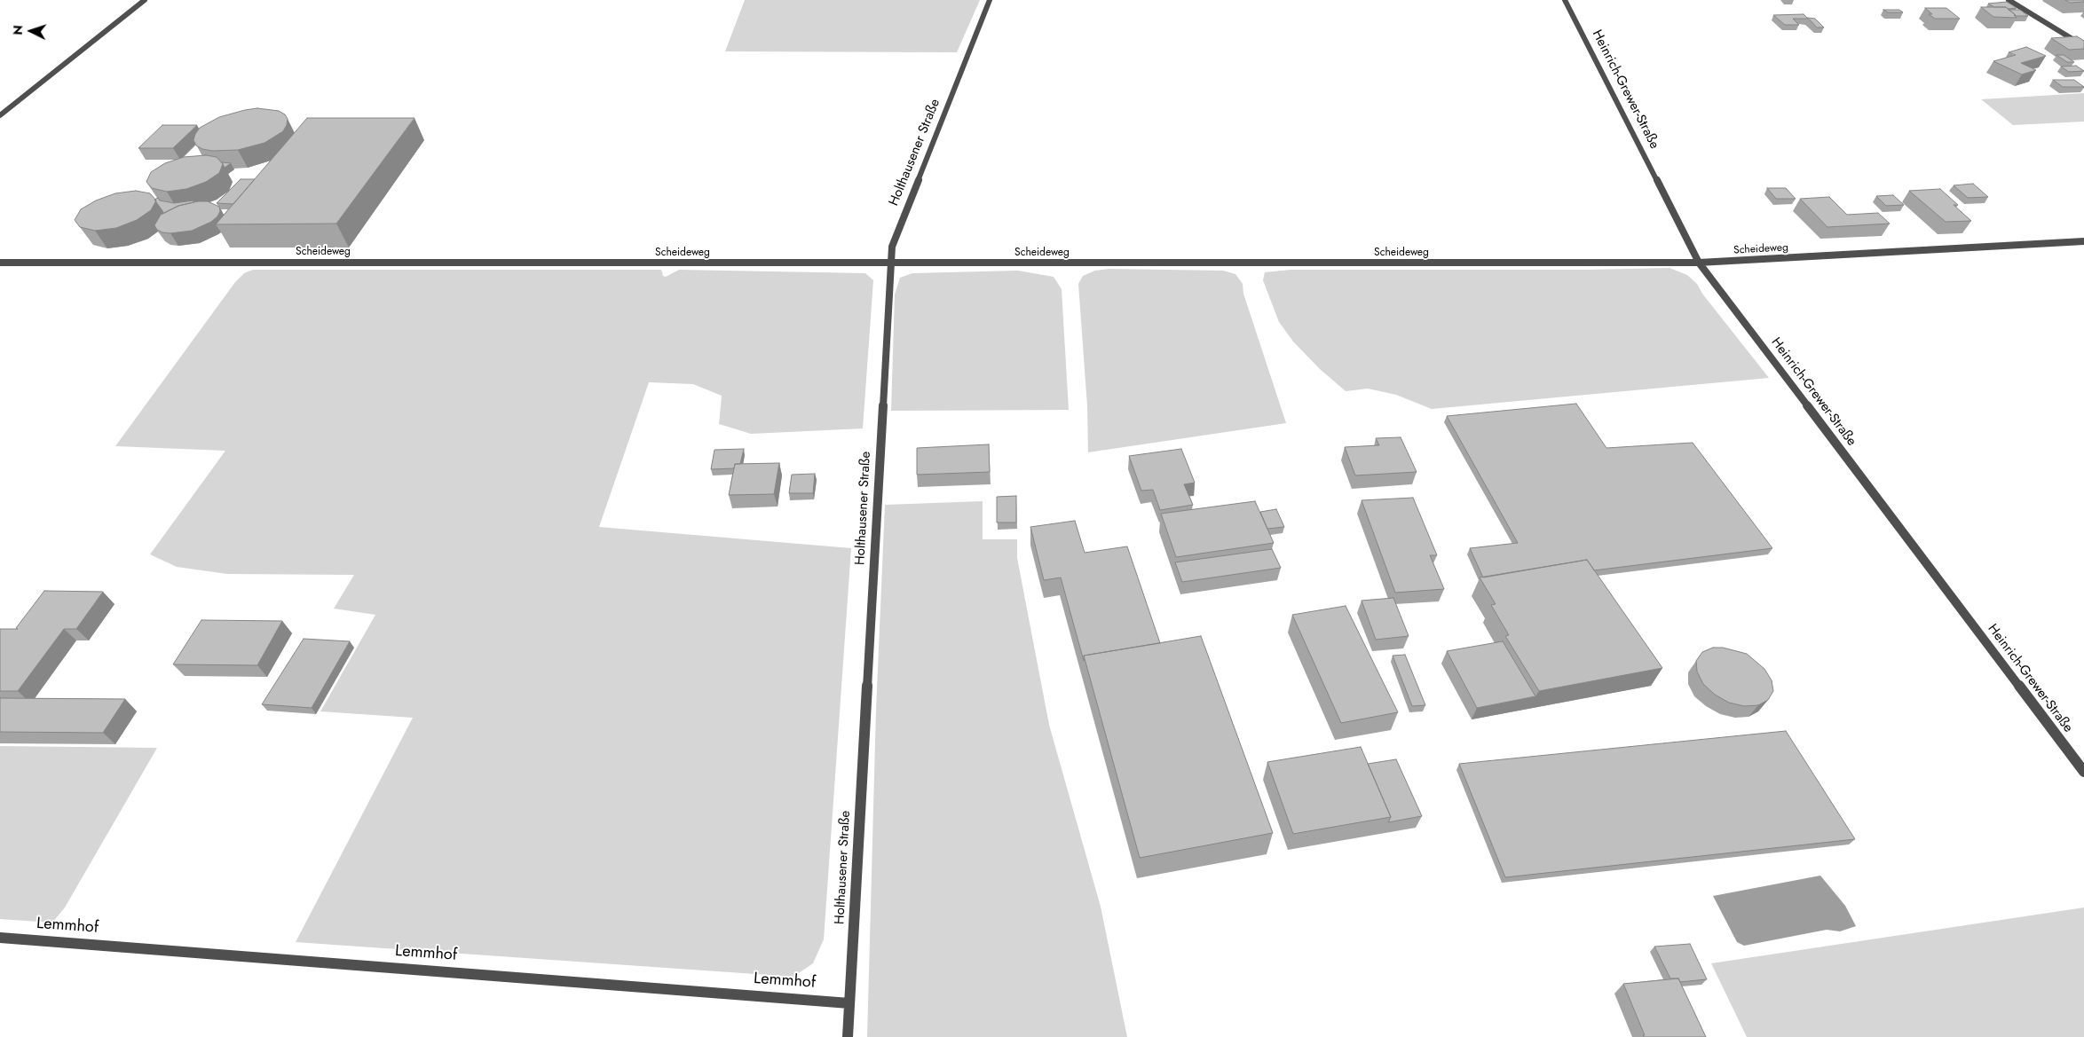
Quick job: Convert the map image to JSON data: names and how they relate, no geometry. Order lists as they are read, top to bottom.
{
  "streets": {
    "street": [
      "Heinrich-Grewer-Straße",
      "Holthausener Straße",
      "Scheideweg",
      "Lemmhof"
    ]
  },
  "crossings": [
    ["Heinrich-Grewer-Straße", "Scheideweg"],
    ["Holthausener Straße", "Scheideweg"],
    ["Holthausener Straße", "Lemmhof"]
  ],
  "north": "left"
}
